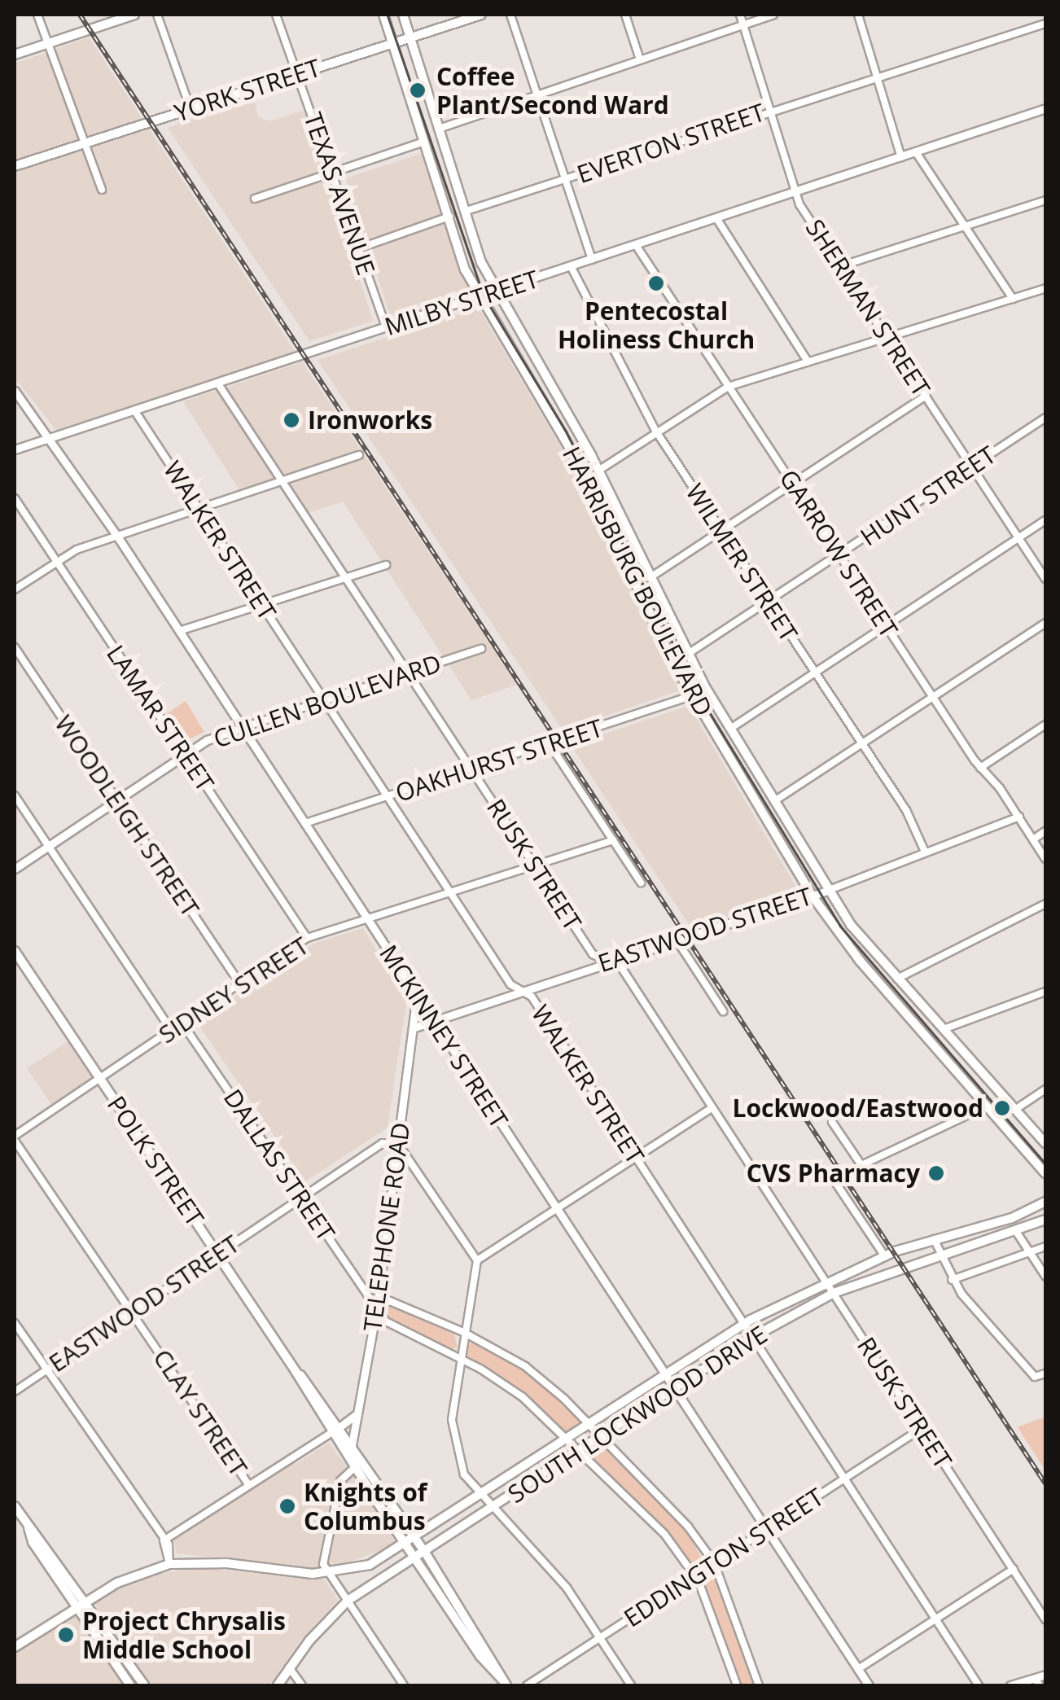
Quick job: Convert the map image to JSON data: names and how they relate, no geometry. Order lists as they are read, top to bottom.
{
  "streets": {
    "main road": [
      "YORK STREET",
      "HARRISBURG BOULEVARD",
      "POLK STREET",
      "SOUTH LOCKWOOD DRIVE"
    ],
    "street": [
      "EVERTON STREET",
      "TEXAS AVENUE",
      "MILBY STREET",
      "SHERMAN STREET",
      "HUNT STREET",
      "WALKER STREET",
      "GARROW STREET",
      "WILMER STREET",
      "CULLEN BOULEVARD",
      "LAMAR STREET",
      "OAKHURST STREET",
      "WOODLEIGH STREET",
      "RUSK STREET",
      "EASTWOOD STREET",
      "SIDNEY STREET",
      "MCKINNEY STREET",
      "DALLAS STREET",
      "TELEPHONE ROAD",
      "CLAY STREET",
      "EDDINGTON STREET"
    ]
  },
  "crossings": [
    ["YORK STREET", "TEXAS AVENUE"],
    ["YORK STREET", "HARRISBURG BOULEVARD"],
    ["EVERTON STREET", "SHERMAN STREET"],
    ["EVERTON STREET", "HARRISBURG BOULEVARD"],
    ["TEXAS AVENUE", "MILBY STREET"],
    ["MILBY STREET", "SHERMAN STREET"],
    ["MILBY STREET", "WALKER STREET"],
    ["MILBY STREET", "GARROW STREET"],
    ["MILBY STREET", "WILMER STREET"],
    ["MILBY STREET", "HARRISBURG BOULEVARD"],
    ["MILBY STREET", "RUSK STREET"],
    ["MILBY STREET", "MCKINNEY STREET"],
    ["SHERMAN STREET", "HUNT STREET"],
    ["HUNT STREET", "GARROW STREET"],
    ["HUNT STREET", "WILMER STREET"],
    ["HUNT STREET", "HARRISBURG BOULEVARD"],
    ["WALKER STREET", "CULLEN BOULEVARD"],
    ["WALKER STREET", "OAKHURST STREET"],
    ["WALKER STREET", "EASTWOOD STREET"],
    ["WALKER STREET", "SIDNEY STREET"],
    ["WALKER STREET", "SOUTH LOCKWOOD DRIVE"],
    ["WALKER STREET", "EDDINGTON STREET"],
    ["GARROW STREET", "EASTWOOD STREET"],
    ["WILMER STREET", "EASTWOOD STREET"],
    ["HARRISBURG BOULEVARD", "OAKHURST STREET"],
    ["HARRISBURG BOULEVARD", "EASTWOOD STREET"],
    ["CULLEN BOULEVARD", "LAMAR STREET"],
    ["CULLEN BOULEVARD", "WOODLEIGH STREET"],
    ["CULLEN BOULEVARD", "RUSK STREET"],
    ["CULLEN BOULEVARD", "MCKINNEY STREET"],
    ["LAMAR STREET", "SIDNEY STREET"],
    ["OAKHURST STREET", "RUSK STREET"],
    ["OAKHURST STREET", "MCKINNEY STREET"],
    ["WOODLEIGH STREET", "SIDNEY STREET"],
    ["RUSK STREET", "EASTWOOD STREET"],
    ["RUSK STREET", "SIDNEY STREET"],
    ["RUSK STREET", "SOUTH LOCKWOOD DRIVE"],
    ["RUSK STREET", "EDDINGTON STREET"],
    ["EASTWOOD STREET", "MCKINNEY STREET"],
    ["EASTWOOD STREET", "POLK STREET"],
    ["EASTWOOD STREET", "DALLAS STREET"],
    ["EASTWOOD STREET", "TELEPHONE ROAD"],
    ["EASTWOOD STREET", "CLAY STREET"],
    ["SIDNEY STREET", "MCKINNEY STREET"],
    ["SIDNEY STREET", "POLK STREET"],
    ["SIDNEY STREET", "DALLAS STREET"],
    ["SIDNEY STREET", "CLAY STREET"],
    ["MCKINNEY STREET", "TELEPHONE ROAD"],
    ["MCKINNEY STREET", "SOUTH LOCKWOOD DRIVE"],
    ["MCKINNEY STREET", "EDDINGTON STREET"],
    ["POLK STREET", "TELEPHONE ROAD"],
    ["POLK STREET", "SOUTH LOCKWOOD DRIVE"],
    ["DALLAS STREET", "TELEPHONE ROAD"],
    ["DALLAS STREET", "SOUTH LOCKWOOD DRIVE"],
    ["DALLAS STREET", "EDDINGTON STREET"]
  ],
  "places": [
    "Coffee Plant/Second Ward",
    "Pentecostal Holiness Church",
    "Ironworks",
    "Lockwood/Eastwood",
    "CVS Pharmacy",
    "Knights of Columbus",
    "Project Chrysalis Middle School"
  ]
}
